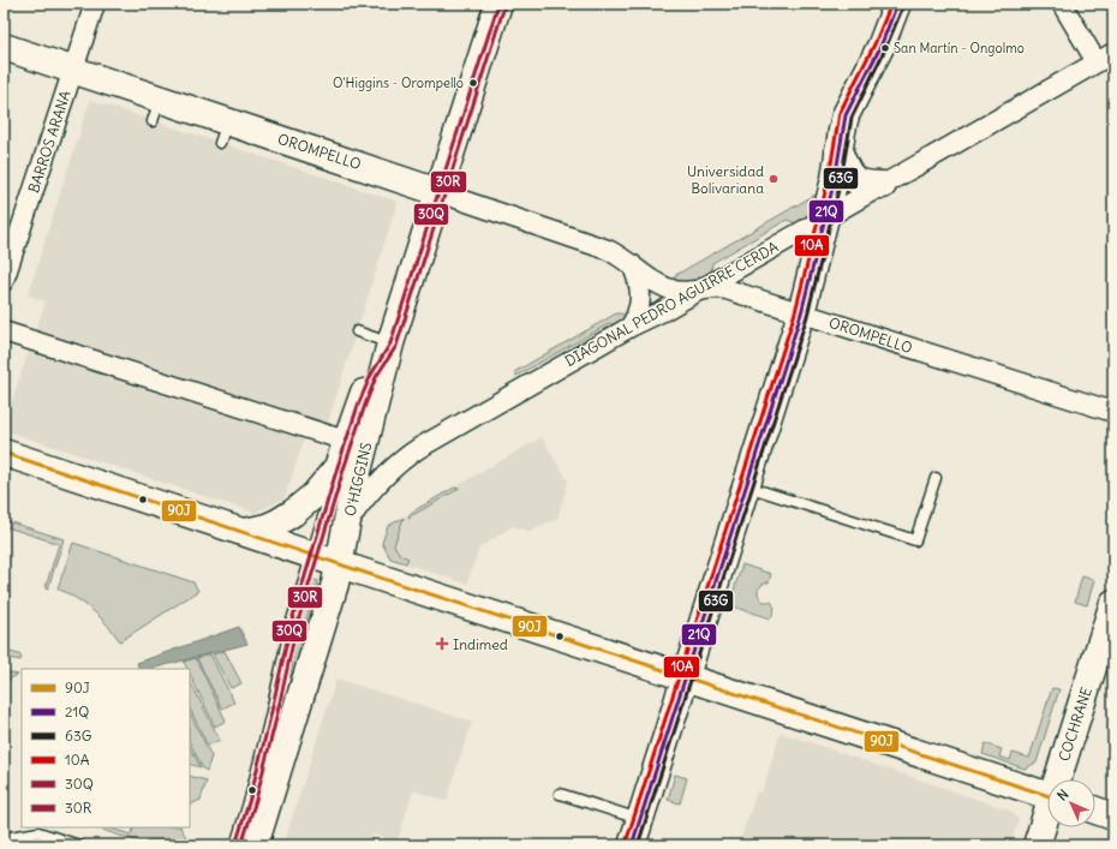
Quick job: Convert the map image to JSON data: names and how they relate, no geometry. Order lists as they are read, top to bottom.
{
  "streets": {
    "main road": ["OROMPELLO", "O'HIGGINS", "COCHRANE"],
    "street": ["BARROS ARANA", "DIAGONAL PEDRO AGUIRRE CERDA"]
  },
  "crossings": [
    ["BARROS ARANA", "OROMPELLO"],
    ["OROMPELLO", "DIAGONAL PEDRO AGUIRRE CERDA"],
    ["OROMPELLO", "O'HIGGINS"],
    ["DIAGONAL PEDRO AGUIRRE CERDA", "O'HIGGINS"]
  ],
  "places": {
    "other": ["San Martín - Ongolmo", "O'Higgins - Orompello", "Universidad Bolivariana"],
    "health": ["Indimed"]
  },
  "lines": [
    "transit line 21Q",
    "transit line 10A",
    "transit line 30Q",
    "transit line 63G",
    "transit line 30R",
    "transit line 90J"
  ],
  "legend": [
    "90J",
    "21Q",
    "63G",
    "10A",
    "30Q",
    "30R"
  ],
  "north": "top left"
}
